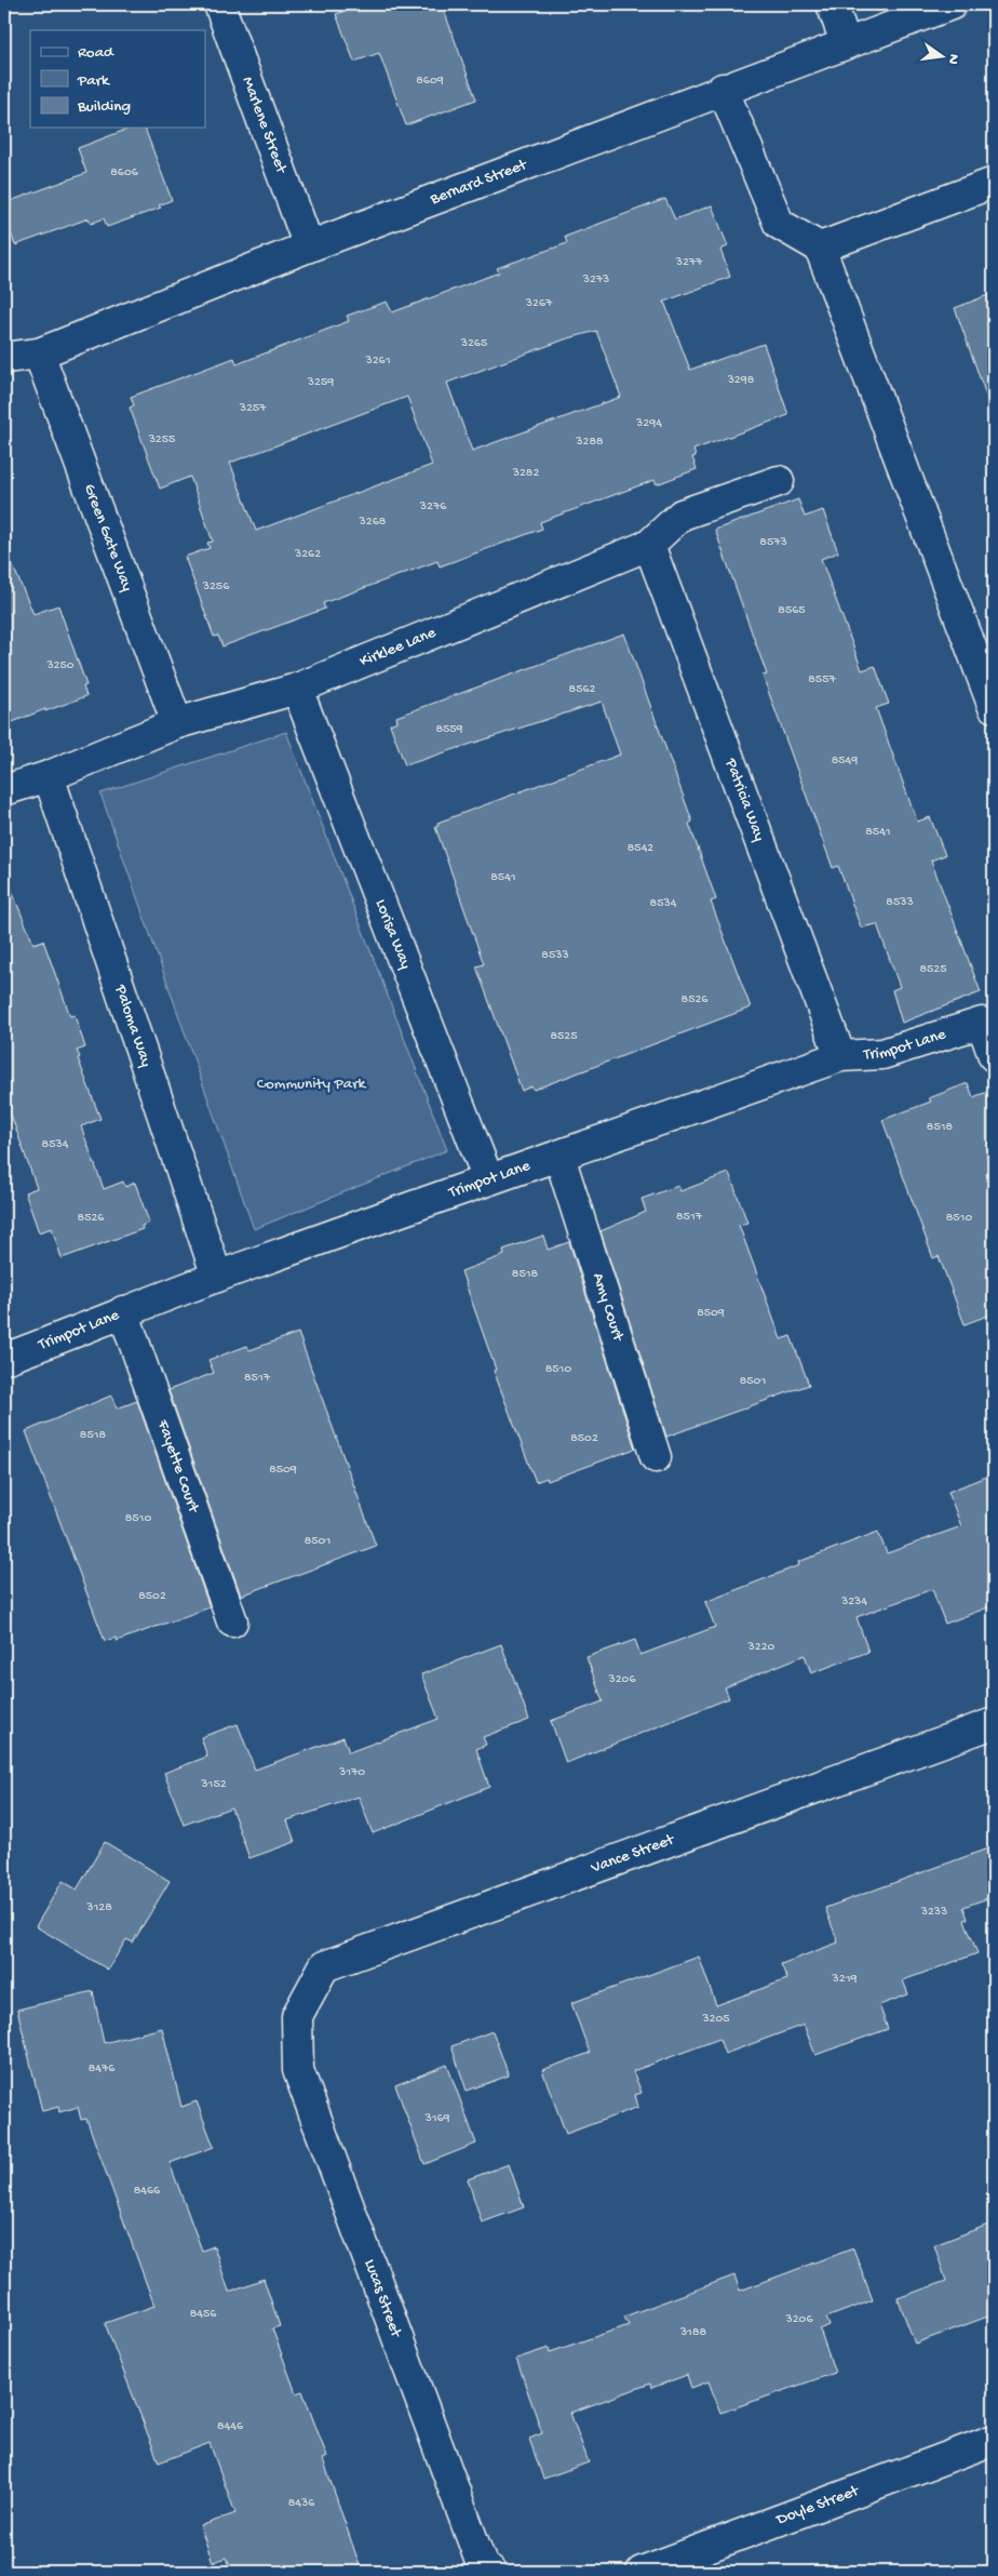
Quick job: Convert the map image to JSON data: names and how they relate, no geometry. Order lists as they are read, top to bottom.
{
  "streets": {
    "street": [
      "Marlene Street",
      "Bernard Street",
      "Green Gate Way",
      "Kirklee Lane",
      "Patricia Way",
      "Lorisa Way",
      "Paloma Way",
      "Trimpot Lane",
      "Amy Court",
      "Fayette Court",
      "Vance Street",
      "Lucas Street",
      "Doyle Street"
    ]
  },
  "crossings": [
    ["Marlene Street", "Bernard Street"],
    ["Bernard Street", "Green Gate Way"],
    ["Green Gate Way", "Kirklee Lane"],
    ["Kirklee Lane", "Patricia Way"],
    ["Kirklee Lane", "Lorisa Way"],
    ["Kirklee Lane", "Paloma Way"],
    ["Patricia Way", "Trimpot Lane"],
    ["Lorisa Way", "Trimpot Lane"],
    ["Paloma Way", "Trimpot Lane"],
    ["Trimpot Lane", "Amy Court"],
    ["Trimpot Lane", "Fayette Court"],
    ["Vance Street", "Lucas Street"]
  ],
  "parks": ["Community Park"],
  "house_numbers": [
    "8609",
    "8606",
    "3277",
    "3273",
    "3267",
    "3265",
    "3261",
    "3298",
    "3259",
    "3257",
    "3294",
    "3255",
    "3288",
    "3282",
    "3276",
    "3268",
    "8573",
    "3262",
    "3256",
    "8565",
    "3250",
    "8557",
    "8562",
    "8559",
    "8549",
    "8541",
    "8542",
    "8541",
    "8533",
    "8534",
    "8533",
    "8525",
    "8526",
    "8525",
    "8518",
    "8534",
    "8517",
    "8526",
    "8510",
    "8518",
    "8509",
    "8510",
    "8517",
    "8501",
    "8518",
    "8502",
    "8509",
    "8510",
    "8501",
    "8502",
    "3234",
    "3220",
    "3206",
    "3170",
    "3152",
    "3128",
    "3233",
    "3219",
    "3205",
    "8476",
    "3169",
    "8466",
    "8456",
    "3206",
    "3188",
    "8446",
    "8436"
  ],
  "legend": ["Road", "Park", "Building"],
  "north": "right"
}
